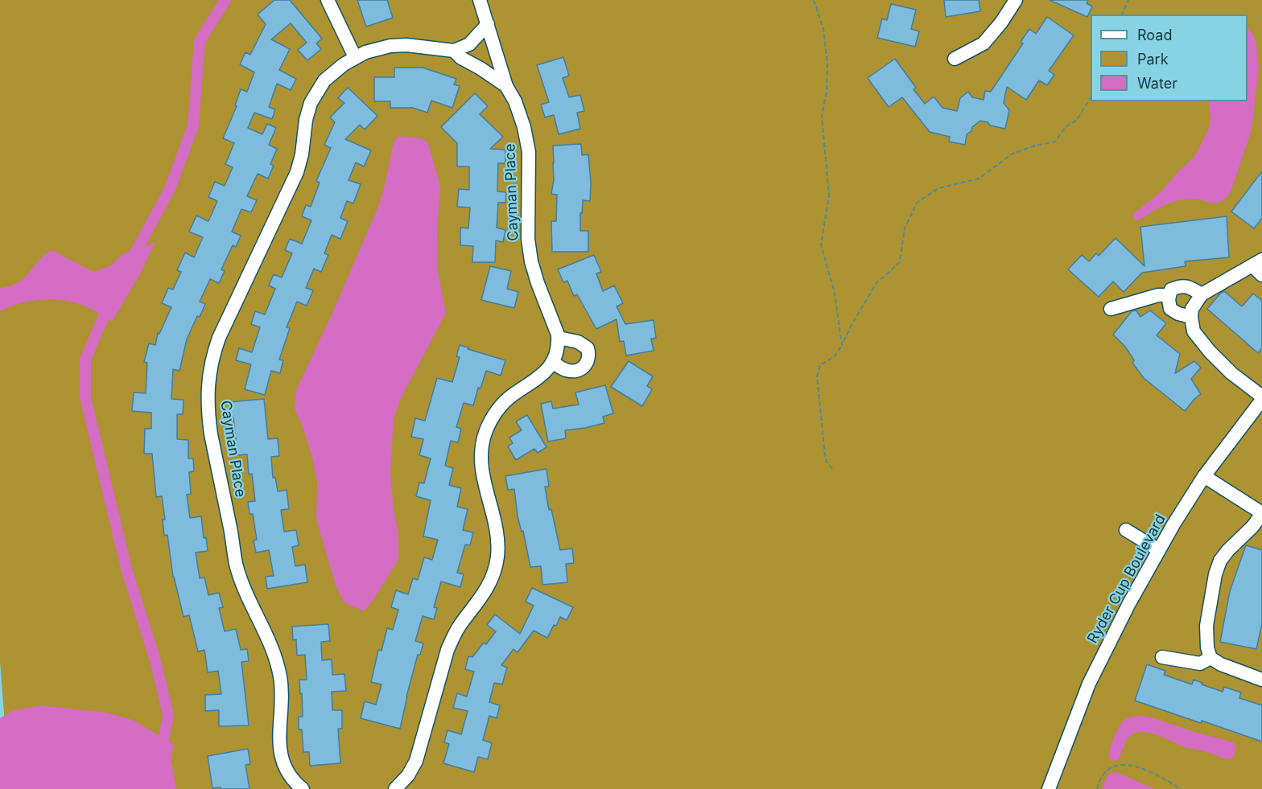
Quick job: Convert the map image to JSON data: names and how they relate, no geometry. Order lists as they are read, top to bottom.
{
  "streets": {
    "street": ["Cayman Place", "Ryder Cup Boulevard"]
  },
  "legend": ["Road", "Park", "Water"]
}
